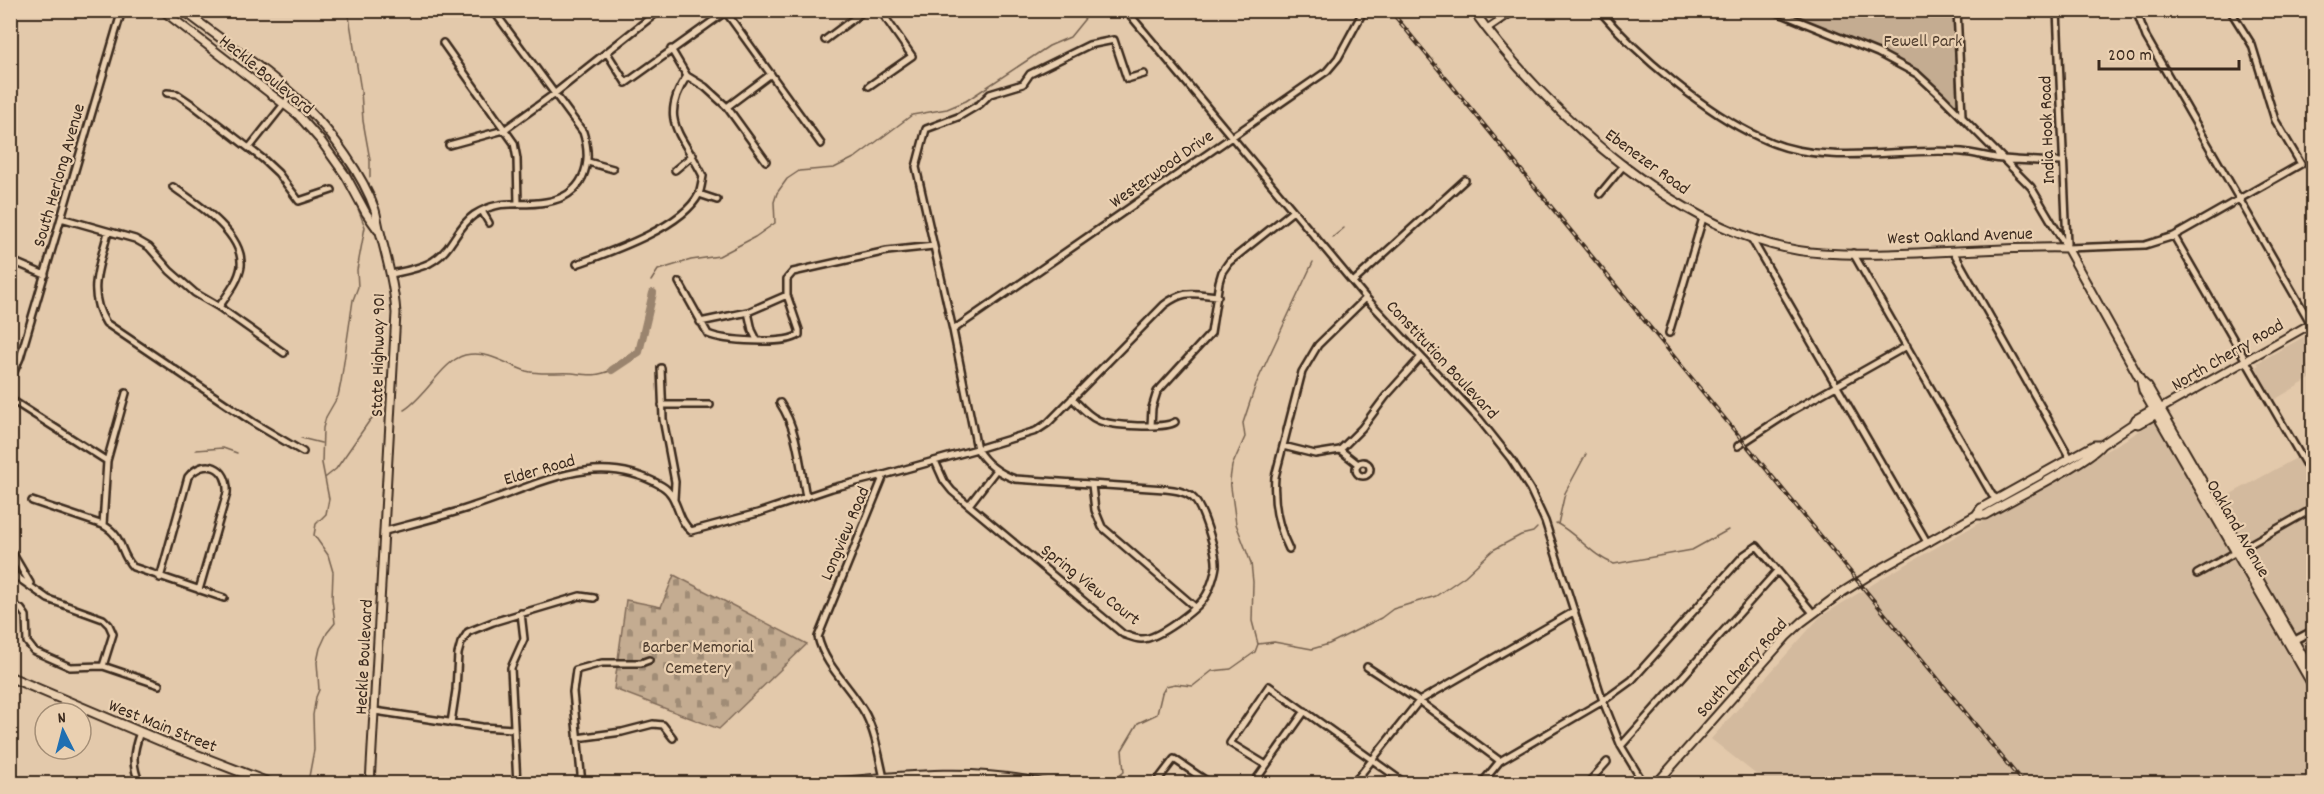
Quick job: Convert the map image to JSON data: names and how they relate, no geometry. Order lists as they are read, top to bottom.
{
  "streets": {
    "highway": ["West Main Street"],
    "main road": [
      "Heckle Boulevard",
      "Ebenezer Road",
      "West Oakland Avenue",
      "North Cherry Road",
      "State Highway 901",
      "Oakland Avenue",
      "South Cherry Road"
    ],
    "street": [
      "India Hook Road",
      "Westerwood Drive",
      "South Herlong Avenue",
      "Constitution Boulevard",
      "Elder Road",
      "Longview Road",
      "Spring View Court"
    ]
  },
  "crossings": [
    ["Heckle Boulevard", "State Highway 901"],
    ["Heckle Boulevard", "Elder Road"],
    ["India Hook Road", "West Oakland Avenue"],
    ["India Hook Road", "Oakland Avenue"],
    ["Ebenezer Road", "West Oakland Avenue"],
    ["Westerwood Drive", "Constitution Boulevard"],
    ["West Oakland Avenue", "Oakland Avenue"],
    ["North Cherry Road", "Oakland Avenue"],
    ["North Cherry Road", "South Cherry Road"],
    ["State Highway 901", "Elder Road"],
    ["Elder Road", "Longview Road"],
    ["Longview Road", "Spring View Court"]
  ],
  "parks": ["Fewell Park", "Barber Memorial Cemetery"],
  "scale_bar": "200 m",
  "north": "top"
}
